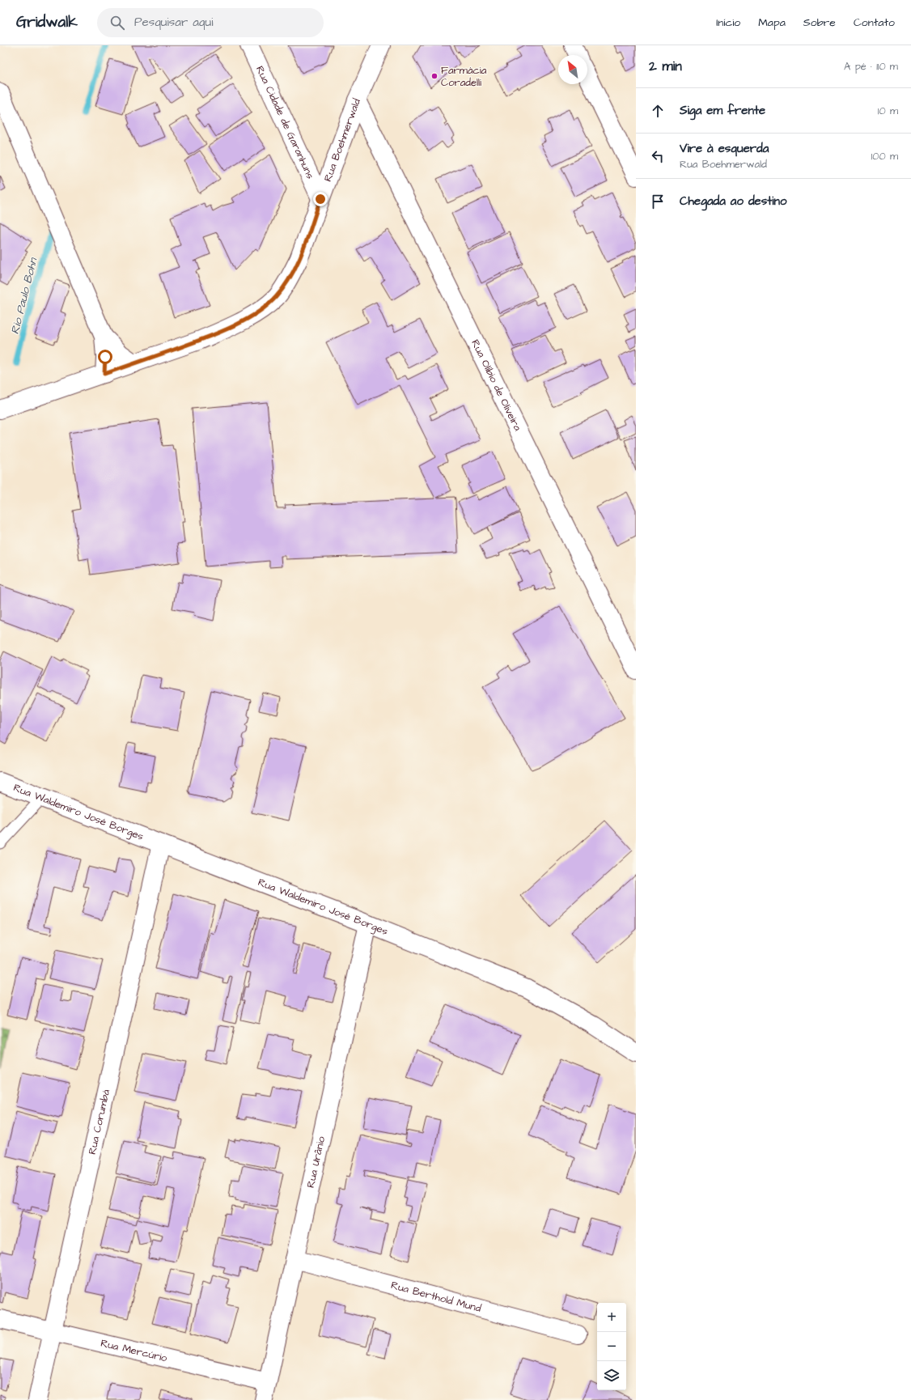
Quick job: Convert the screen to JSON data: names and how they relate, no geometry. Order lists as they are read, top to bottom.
{
  "streets": {
    "street": [
      "Rua Cidade de Garanhuns",
      "Rua Boehmerwald",
      "Rua Olíbio de Oliveira",
      "Rua Waldemiro José Borges",
      "Rua Corumbá",
      "Rua Urânio",
      "Rua Berthold Mund",
      "Rua Mercúrio"
    ]
  },
  "crossings": [
    ["Rua Cidade de Garanhuns", "Rua Boehmerwald"],
    ["Rua Boehmerwald", "Rua Olíbio de Oliveira"],
    ["Rua Waldemiro José Borges", "Rua Corumbá"],
    ["Rua Waldemiro José Borges", "Rua Urânio"],
    ["Rua Corumbá", "Rua Mercúrio"],
    ["Rua Urânio", "Rua Berthold Mund"],
    ["Rua Urânio", "Rua Mercúrio"]
  ],
  "water": ["Rio Paulo Bohn"],
  "places": ["Farmácia Coradelli"],
  "north": "top left",
  "page": {
    "header": "Gridwalk",
    "search": "Pesquisar aqui",
    "nav": [
      "Início",
      "Mapa",
      "Sobre",
      "Contato"
    ],
    "heading": ["2 min", "A pé · 110 m"],
    "list": [
      ["Siga em frente", "10 m"],
      ["Vire à esquerda", "Rua Boehmerwald", "100 m"],
      "Chegada ao destino"
    ],
    "map_buttons": ["+", "−"]
  }
}
